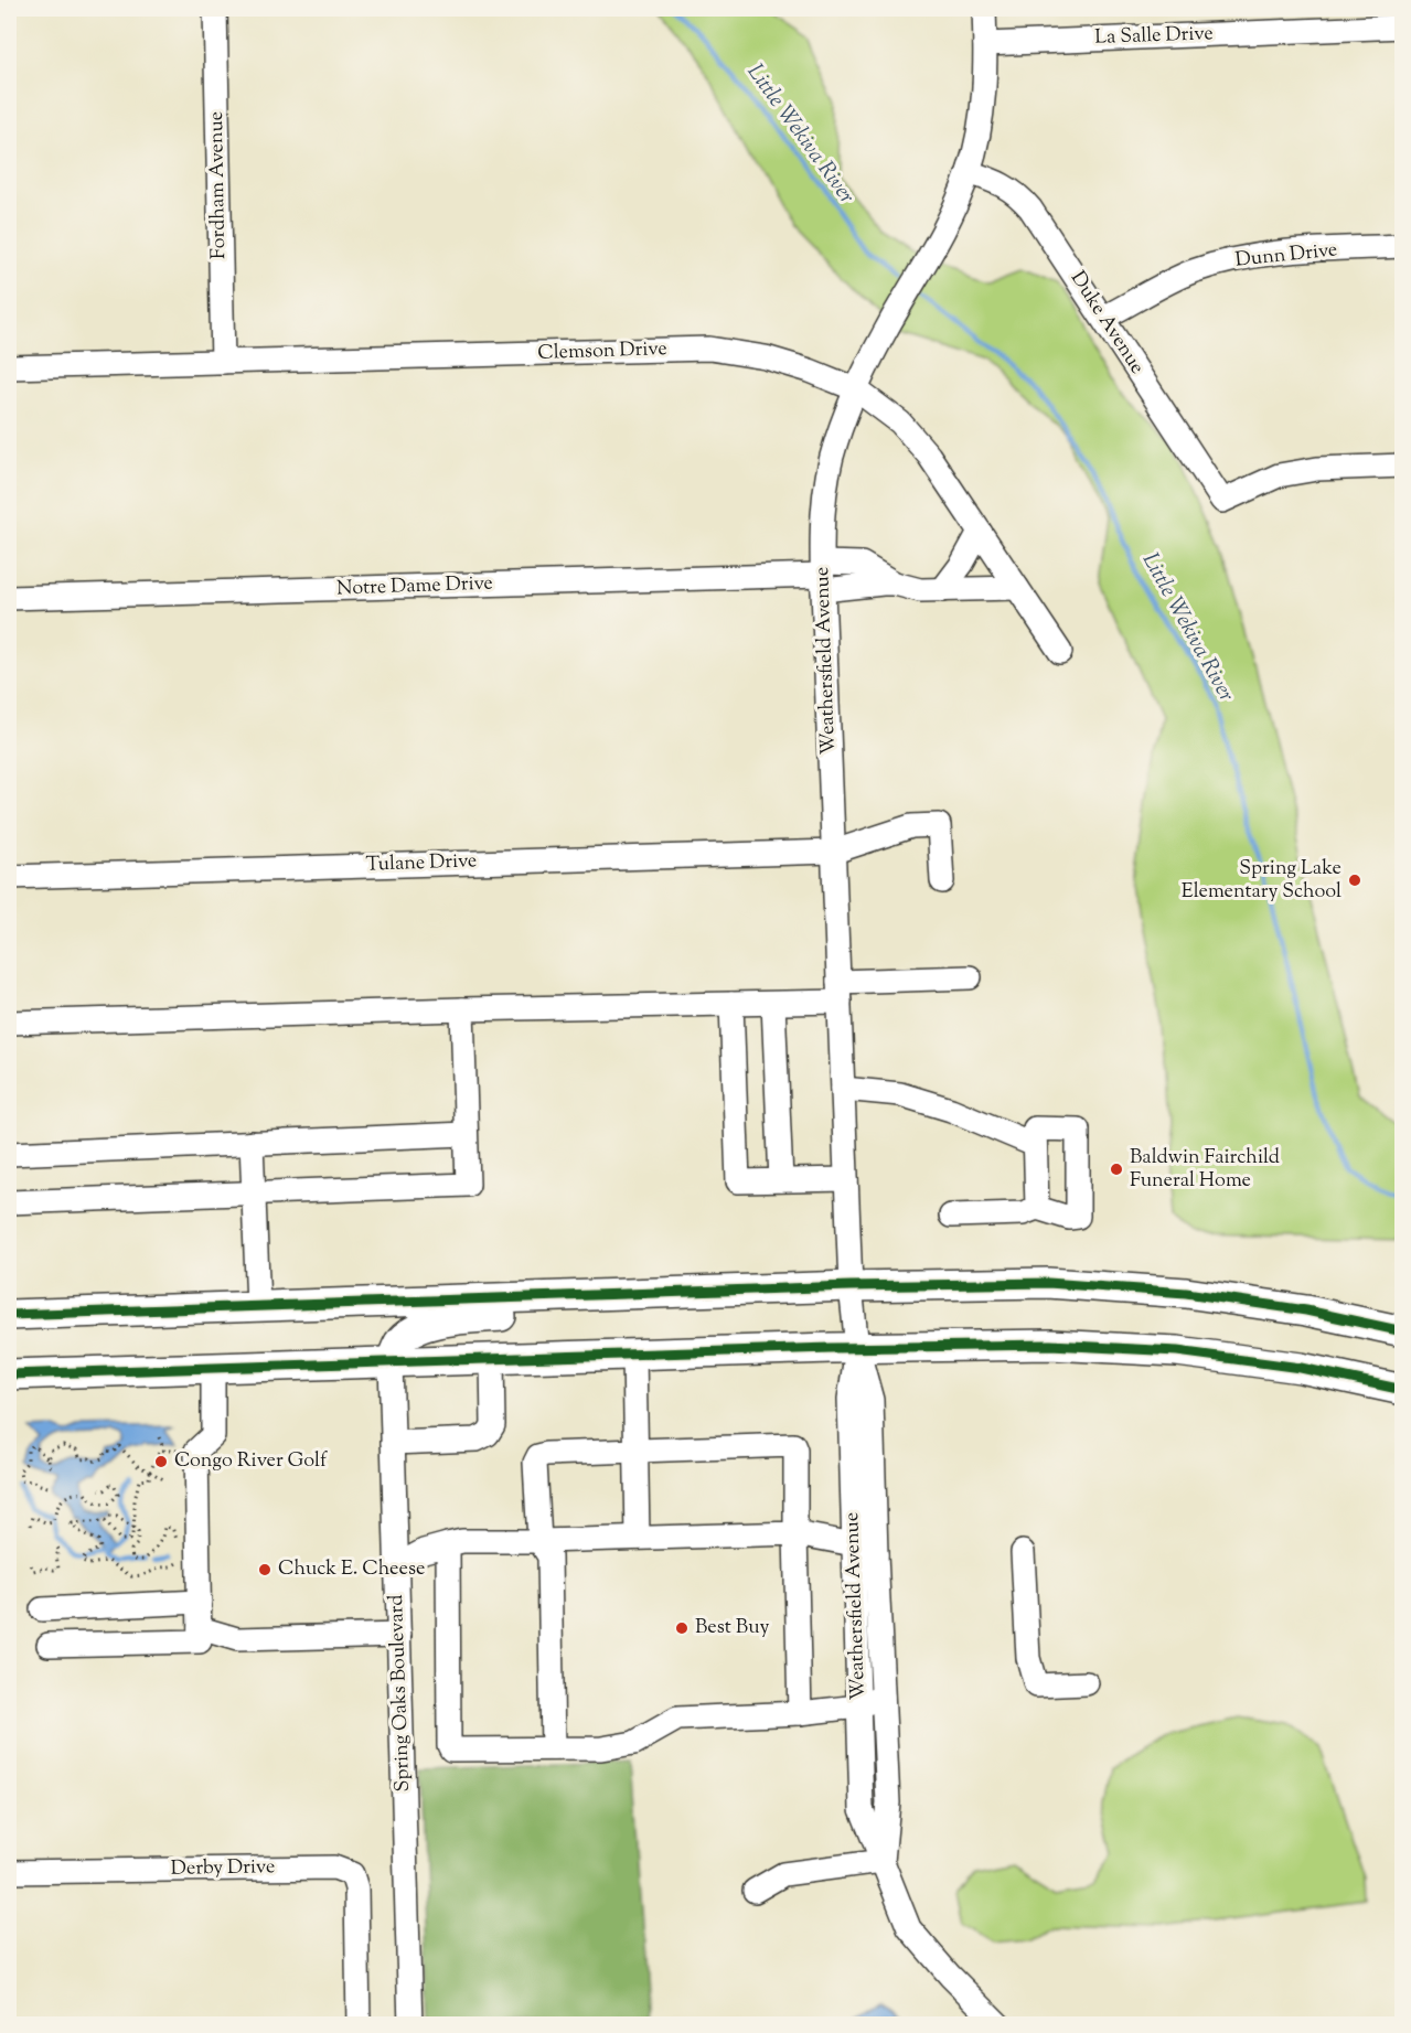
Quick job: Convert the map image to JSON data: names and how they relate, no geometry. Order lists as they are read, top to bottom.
{
  "streets": {
    "street": [
      "La Salle Drive",
      "Fordham Avenue",
      "Dunn Drive",
      "Duke Avenue",
      "Clemson Drive",
      "Notre Dame Drive",
      "Weathersfield Avenue",
      "Tulane Drive",
      "Spring Oaks Boulevard",
      "Derby Drive"
    ]
  },
  "crossings": [
    ["La Salle Drive", "Weathersfield Avenue"],
    ["Fordham Avenue", "Clemson Drive"],
    ["Dunn Drive", "Duke Avenue"],
    ["Duke Avenue", "Weathersfield Avenue"],
    ["Clemson Drive", "Notre Dame Drive"],
    ["Clemson Drive", "Weathersfield Avenue"],
    ["Notre Dame Drive", "Weathersfield Avenue"],
    ["Weathersfield Avenue", "Tulane Drive"]
  ],
  "water": ["Little Wekiva River"],
  "places": [
    "Spring Lake Elementary School",
    "Baldwin Fairchild Funeral Home",
    "Congo River Golf",
    "Chuck E. Cheese",
    "Best Buy"
  ]
}
